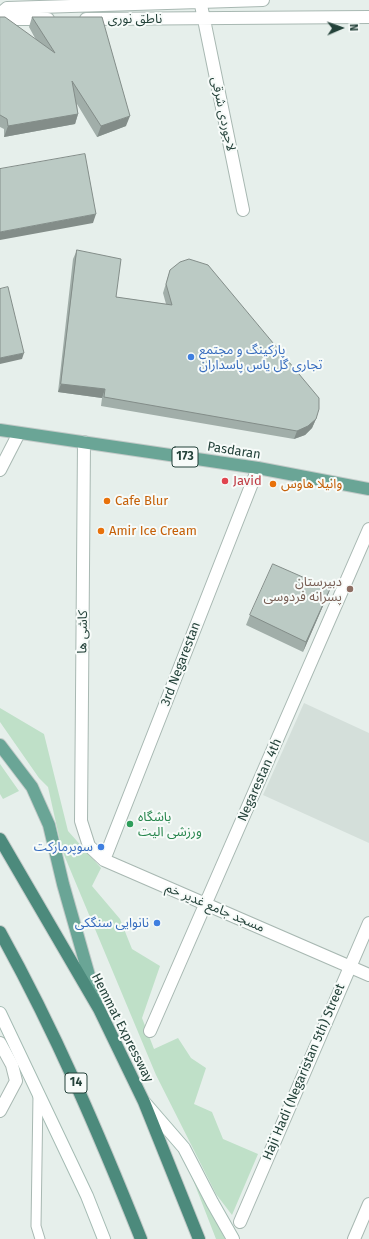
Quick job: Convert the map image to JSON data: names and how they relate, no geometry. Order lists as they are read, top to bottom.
{
  "streets": {
    "highway": ["Hemmat Expressway", "14"],
    "main road": ["Pasdaran", "173"],
    "street": [
      "ناطق نوری",
      "لاجوردی شرقی",
      "کاشی ها",
      "3rd Negarestan",
      "Negarestan 4th",
      "مسجد جامع غدیر خم",
      "Haji Hadi (Negaristan 5th) Street"
    ]
  },
  "crossings": [
    ["ناطق نوری", "لاجوردی شرقی"],
    ["Pasdaran", "کاشی ها"],
    ["Pasdaran", "3rd Negarestan"],
    ["کاشی ها", "مسجد جامع غدیر خم"],
    ["3rd Negarestan", "مسجد جامع غدیر خم"],
    ["Negarestan 4th", "مسجد جامع غدیر خم"],
    ["مسجد جامع غدیر خم", "Haji Hadi (Negaristan 5th) Street"]
  ],
  "places": [
    "پارکینگ و مجتمع تجاری گل یاس پاسداران",
    "Javid",
    "وانیلا هاوس",
    "Cafe Blur",
    "Amir Ice Cream",
    "دبیرستان پسرانه فردوسی",
    "باشگاه ورزشی الیت",
    "سوپرمارکت",
    "نانوایی سنگکی"
  ],
  "north": "right"
}
